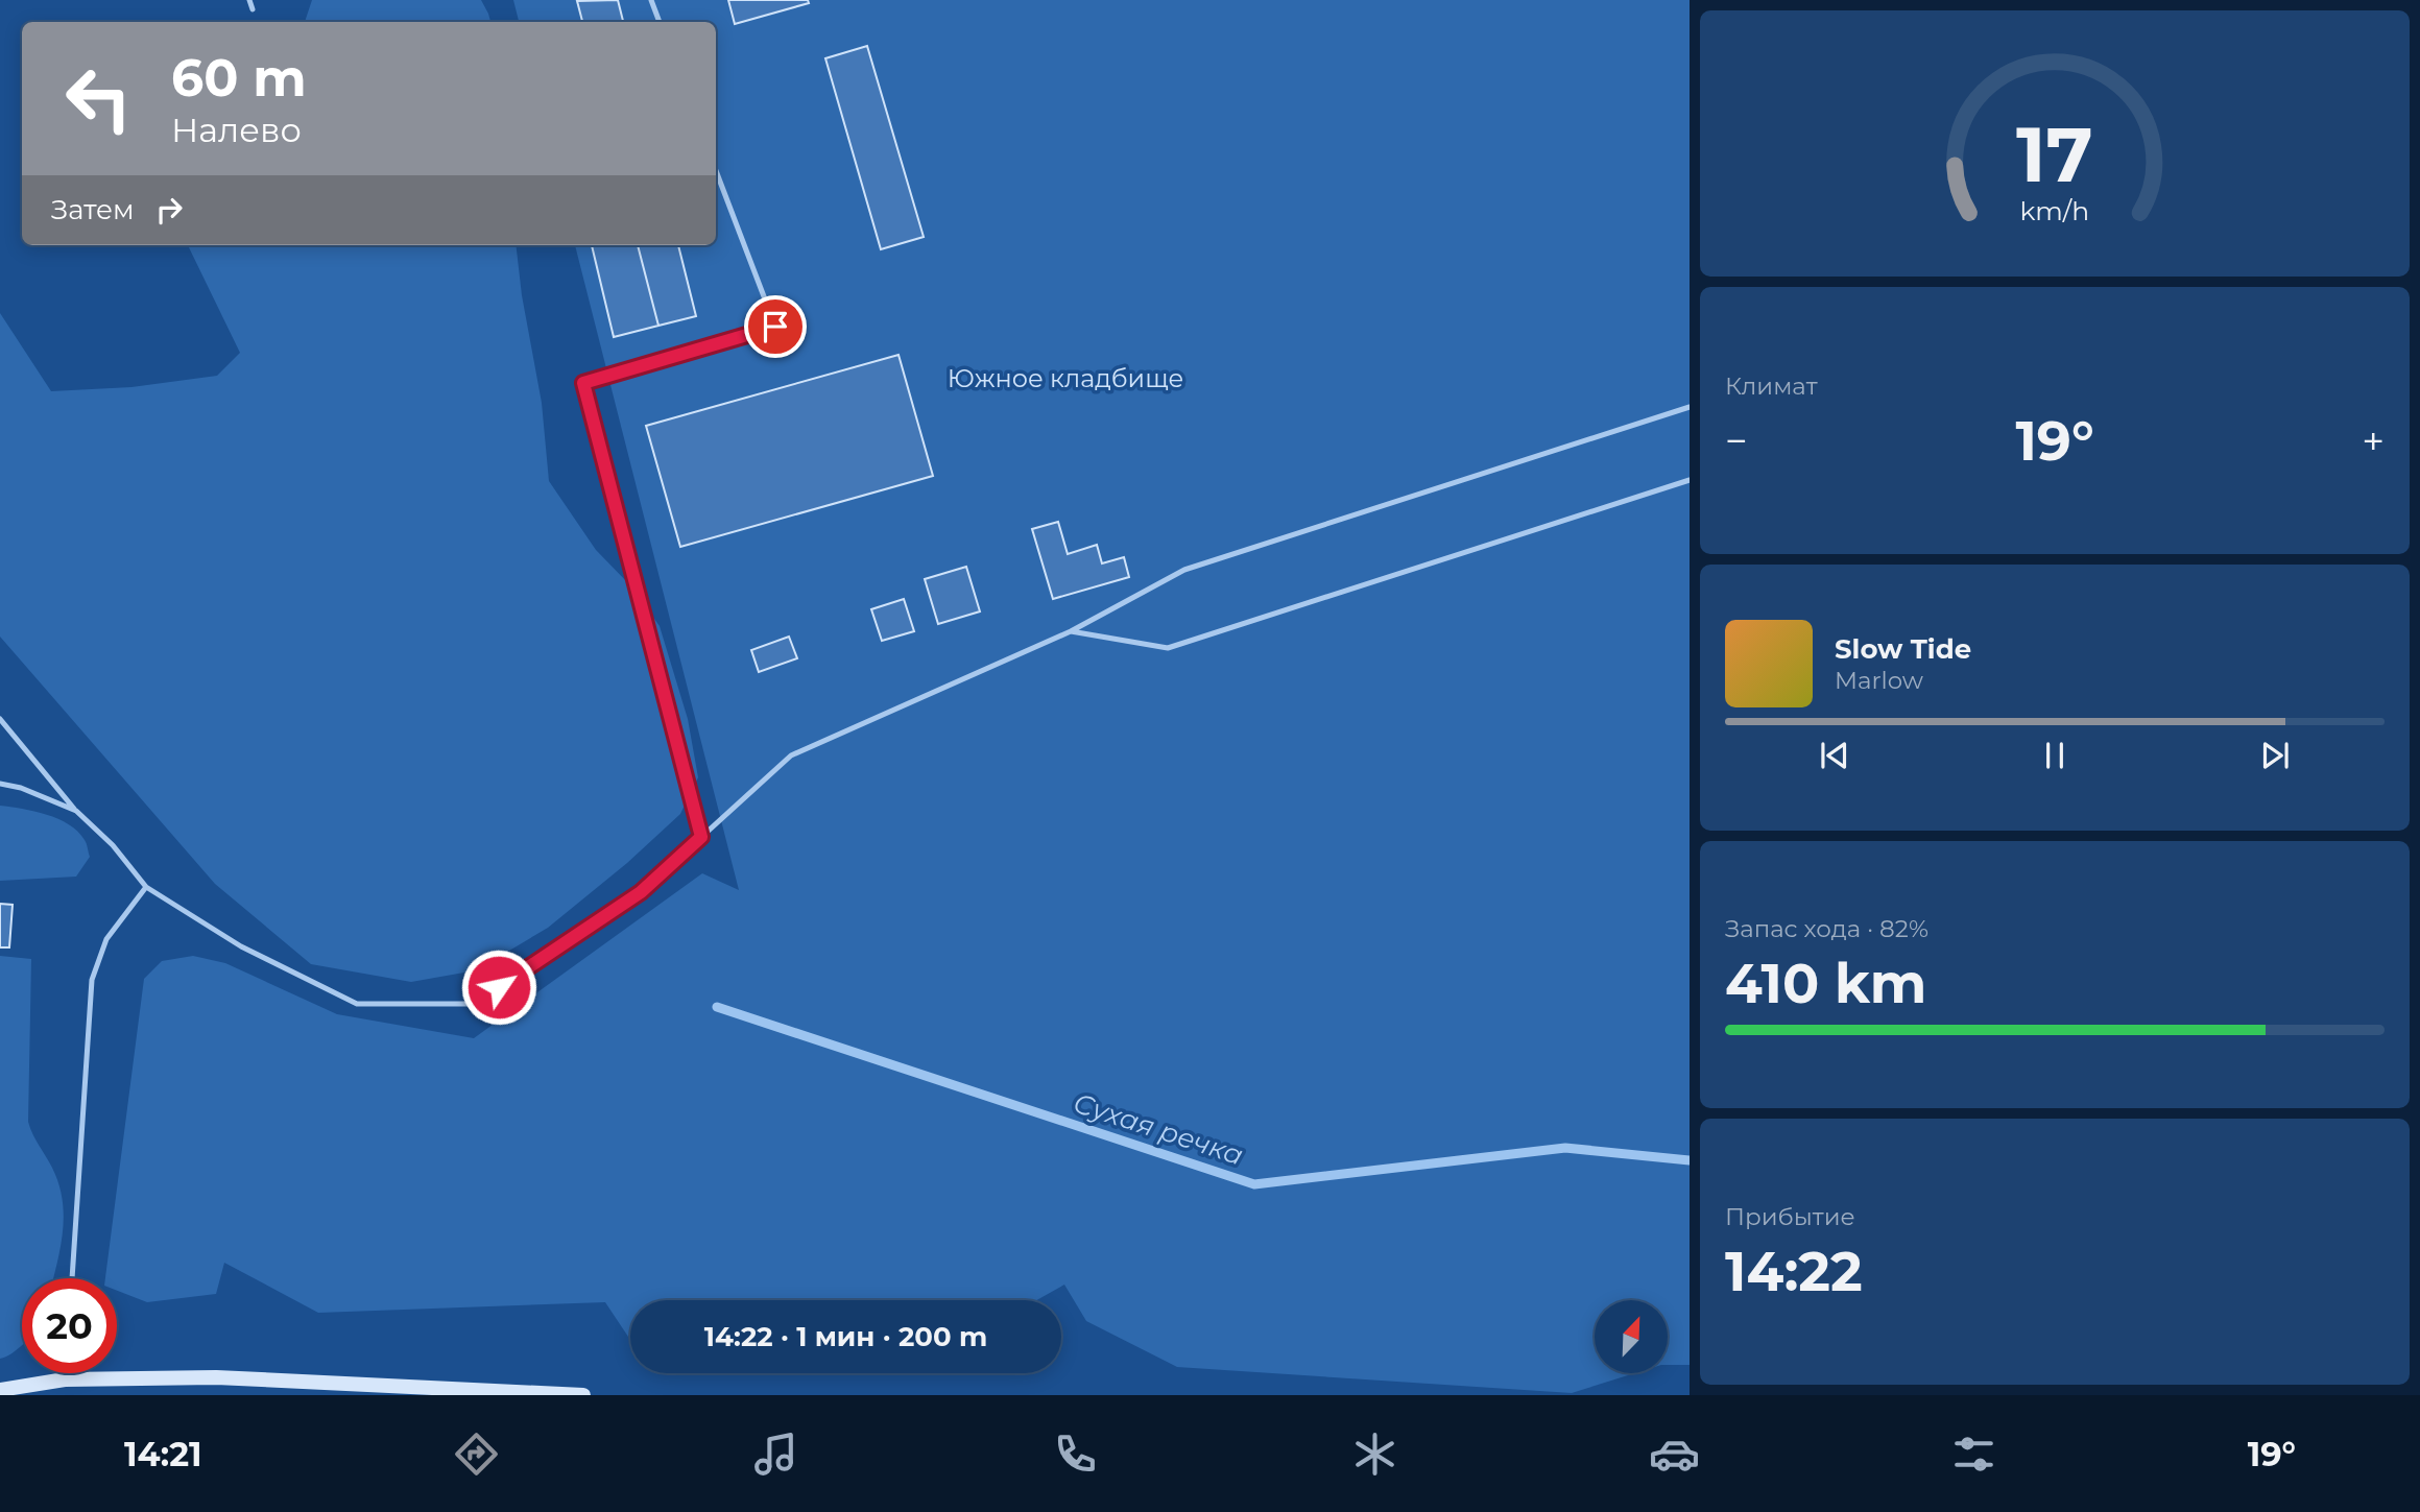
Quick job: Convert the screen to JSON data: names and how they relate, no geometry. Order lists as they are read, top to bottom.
{
  "water": ["Сухая речка"],
  "parks": ["Южное кладбище"],
  "north": "top right",
  "page": {
    "turn": ["60 m", "Налево"],
    "then": "Затем",
    "tile": [
      "Климат",
      ["Запас хода · 82%", "410 km"],
      ["Прибытие", "14:22"]
    ],
    "heat": ["−", "19°", "+"],
    "song": ["Slow Tide", "Marlow"],
    "limit": "20",
    "trip": "14:22 · 1 мин · 200 m",
    "tabs": ["14:21", "19°"],
    "gauge": ["17", "km/h"]
  }
}
